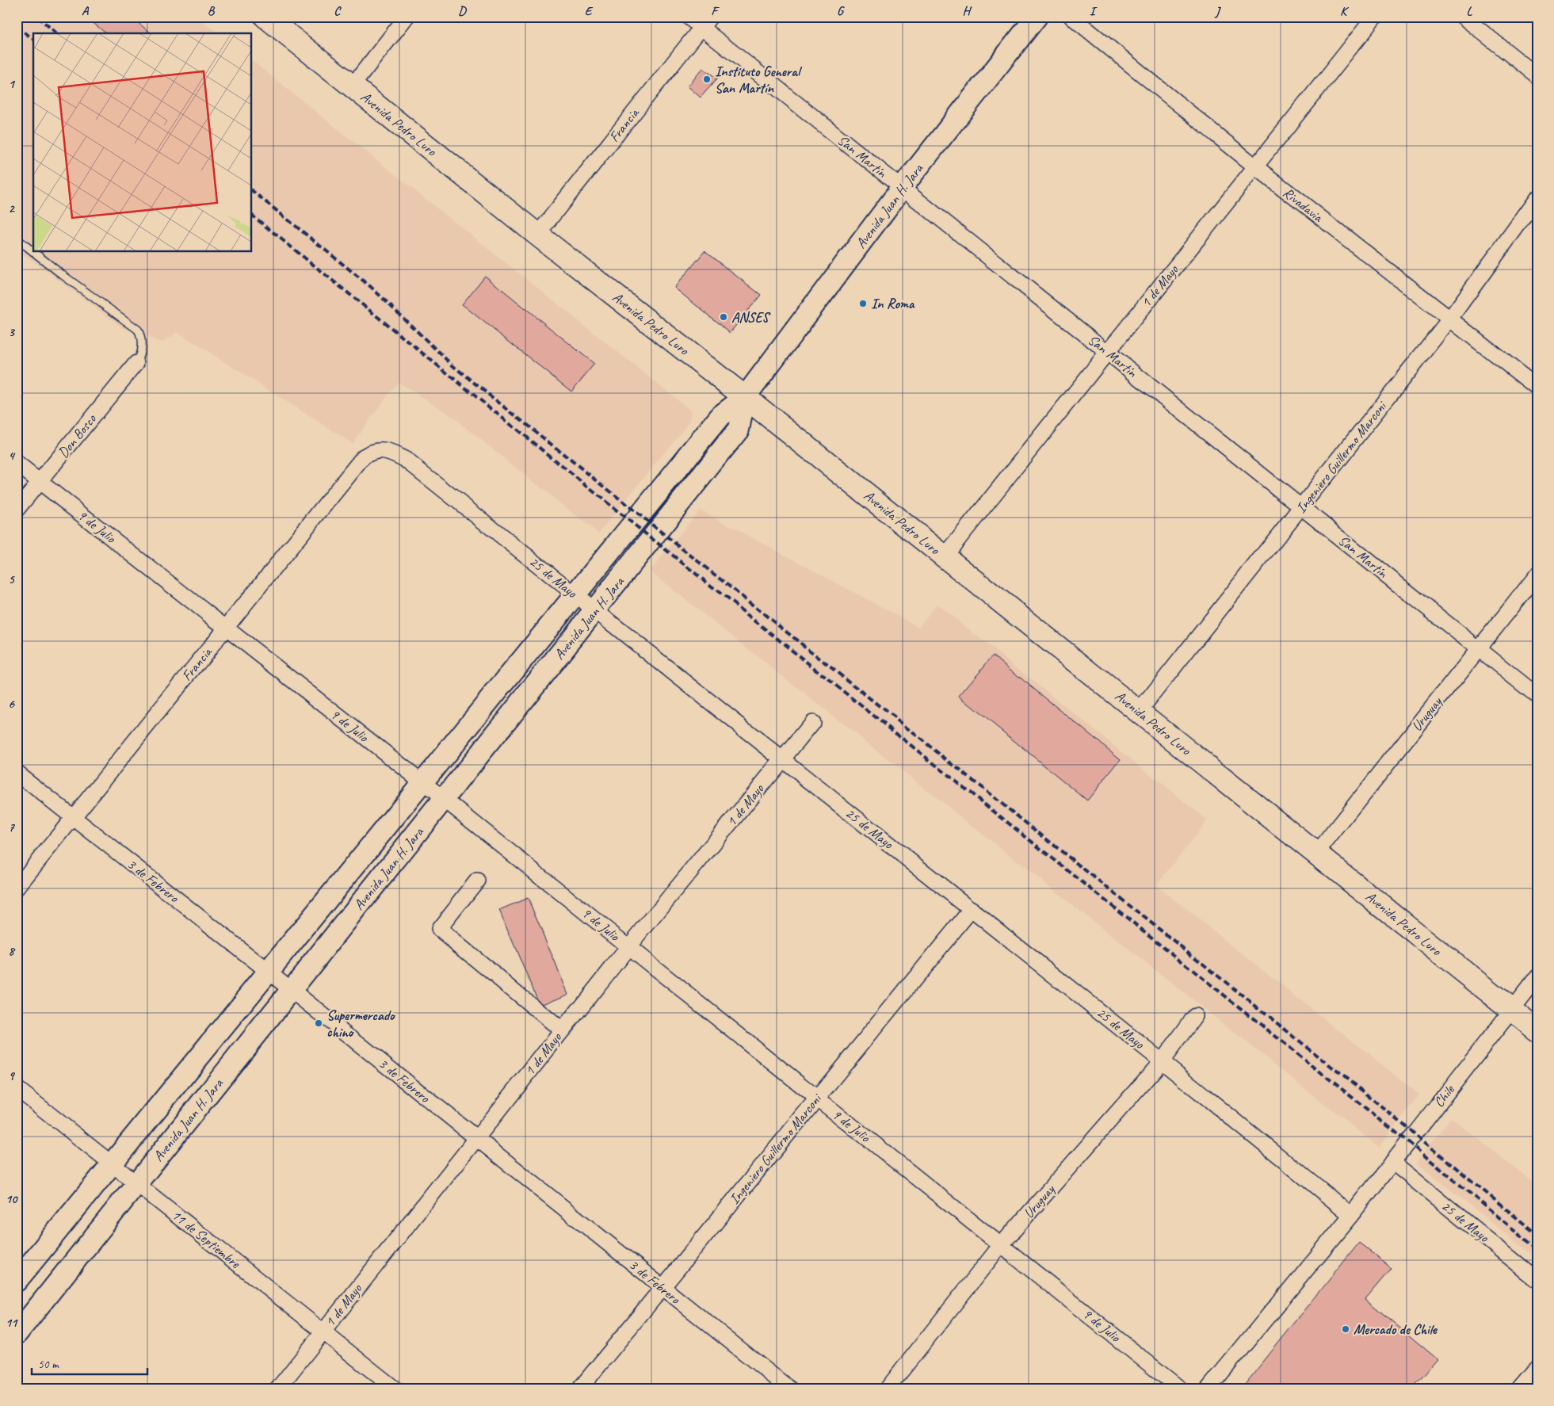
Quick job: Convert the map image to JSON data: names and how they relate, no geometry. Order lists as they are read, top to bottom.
{
  "streets": {
    "main road": ["Avenida Pedro Luro", "Avenida Juan H. Jara"],
    "street": [
      "Francia",
      "San Martín",
      "Rivadavia",
      "1 de Mayo",
      "Don Bosco",
      "Ingeniero Guillermo Marconi",
      "9 de Julio",
      "25 de Mayo",
      "Uruguay",
      "3 de Febrero",
      "Chile",
      "11 de Septiembre"
    ]
  },
  "crossings": [
    ["Avenida Pedro Luro", "Francia"],
    ["Avenida Pedro Luro", "Avenida Juan H. Jara"],
    ["Avenida Pedro Luro", "1 de Mayo"],
    ["Avenida Pedro Luro", "Ingeniero Guillermo Marconi"],
    ["Avenida Pedro Luro", "Uruguay"],
    ["Avenida Pedro Luro", "Chile"],
    ["Francia", "San Martín"],
    ["Francia", "9 de Julio"],
    ["Francia", "25 de Mayo"],
    ["Francia", "3 de Febrero"],
    ["San Martín", "Avenida Juan H. Jara"],
    ["San Martín", "1 de Mayo"],
    ["San Martín", "Ingeniero Guillermo Marconi"],
    ["San Martín", "Uruguay"],
    ["Rivadavia", "1 de Mayo"],
    ["Rivadavia", "Ingeniero Guillermo Marconi"],
    ["Avenida Juan H. Jara", "9 de Julio"],
    ["Avenida Juan H. Jara", "25 de Mayo"],
    ["Avenida Juan H. Jara", "3 de Febrero"],
    ["Avenida Juan H. Jara", "11 de Septiembre"],
    ["1 de Mayo", "9 de Julio"],
    ["1 de Mayo", "25 de Mayo"],
    ["1 de Mayo", "3 de Febrero"],
    ["1 de Mayo", "11 de Septiembre"],
    ["Don Bosco", "9 de Julio"],
    ["Ingeniero Guillermo Marconi", "9 de Julio"],
    ["Ingeniero Guillermo Marconi", "25 de Mayo"],
    ["Ingeniero Guillermo Marconi", "3 de Febrero"],
    ["9 de Julio", "Uruguay"],
    ["25 de Mayo", "Uruguay"],
    ["25 de Mayo", "Chile"]
  ],
  "places": [
    "Instituto General San Martín",
    "In Roma",
    "ANSES",
    "Supermercado chino",
    "Mercado de Chile"
  ],
  "scale_bar": "50 m",
  "grid": {
    "columns": [
      "A",
      "B",
      "C",
      "D",
      "E",
      "F",
      "G",
      "H",
      "I",
      "J",
      "K",
      "L"
    ],
    "rows": [
      "1",
      "2",
      "3",
      "4",
      "5",
      "6",
      "7",
      "8",
      "9",
      "10",
      "11"
    ]
  }
}
